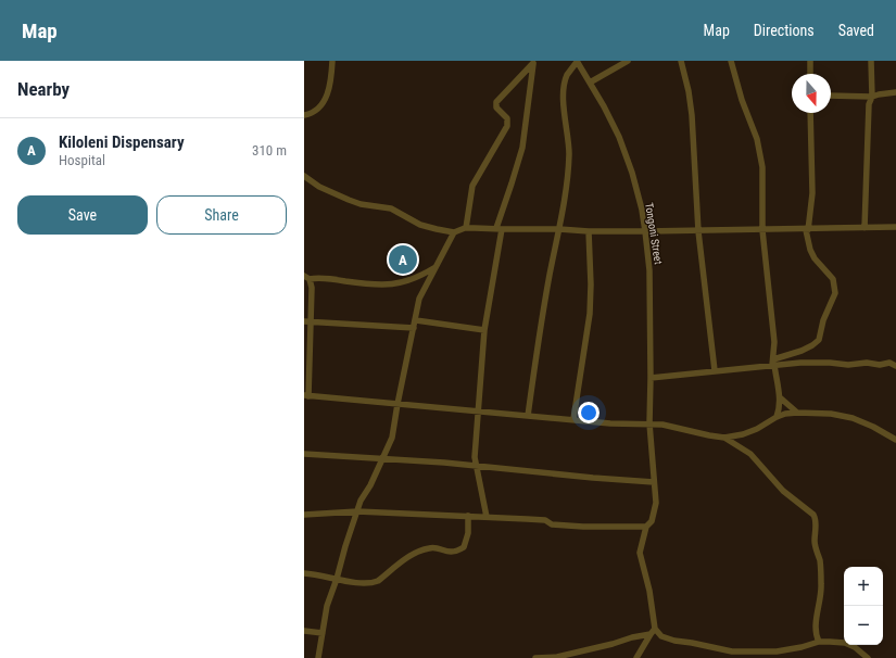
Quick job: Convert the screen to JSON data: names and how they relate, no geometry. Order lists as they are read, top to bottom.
{
  "streets": {
    "street": ["Tongoni Street"]
  },
  "north": "bottom",
  "page": {
    "header": "Map",
    "nav": ["Map", "Directions", "Saved"],
    "heading": "Nearby",
    "list": [
      {
        "mark": "A",
        "name": "Kiloleni Dispensary",
        "note": "Hospital",
        "value": "310 m"
      }
    ],
    "buttons": ["Save", "Share"],
    "pins": "A",
    "map_buttons": ["+", "−"]
  }
}
